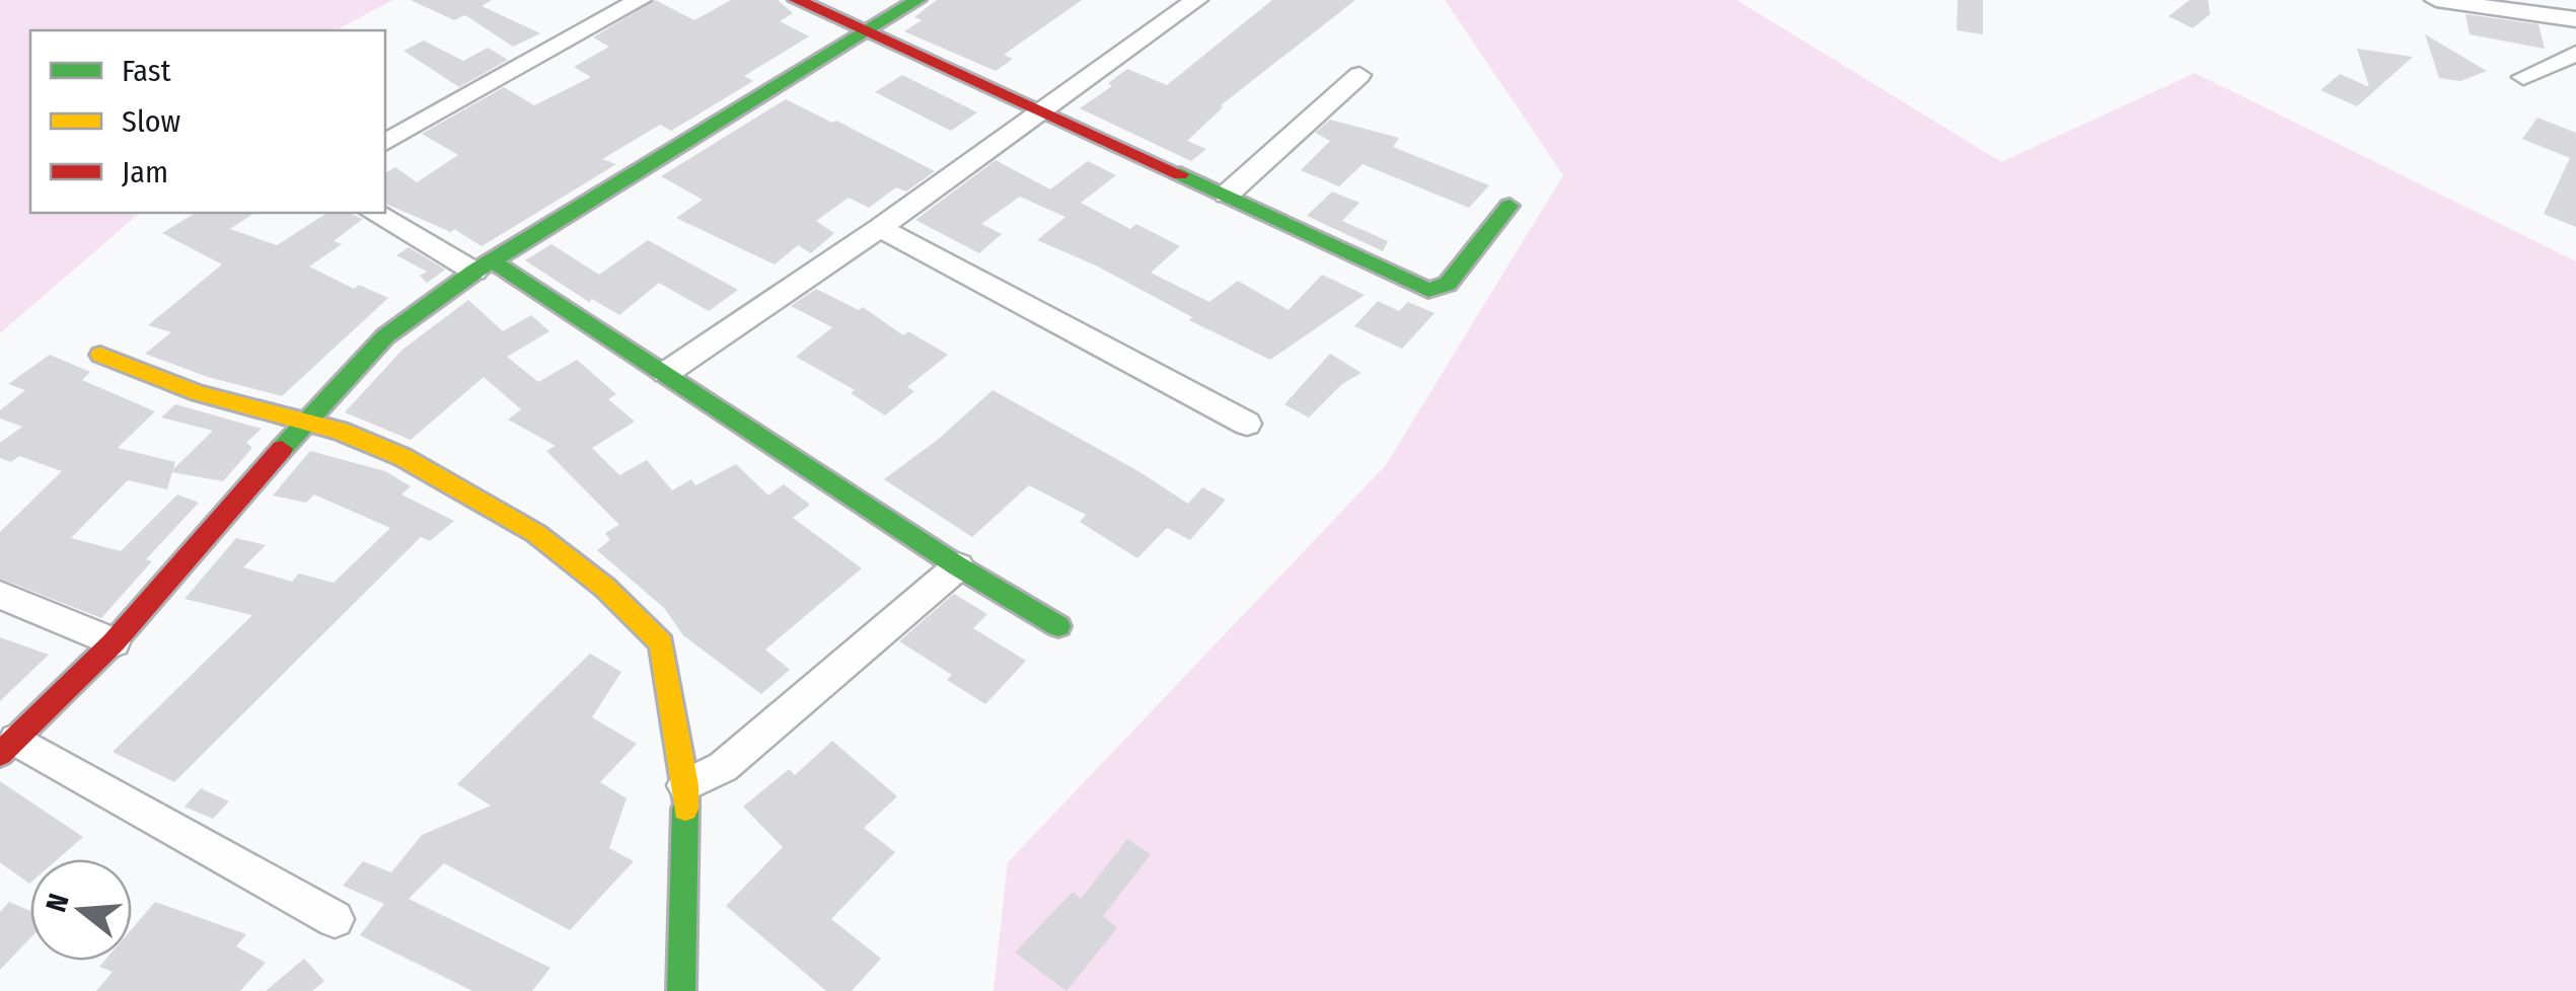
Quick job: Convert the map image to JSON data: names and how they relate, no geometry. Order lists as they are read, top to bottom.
{
  "legend": ["Fast", "Slow", "Jam"],
  "north": "left"
}
